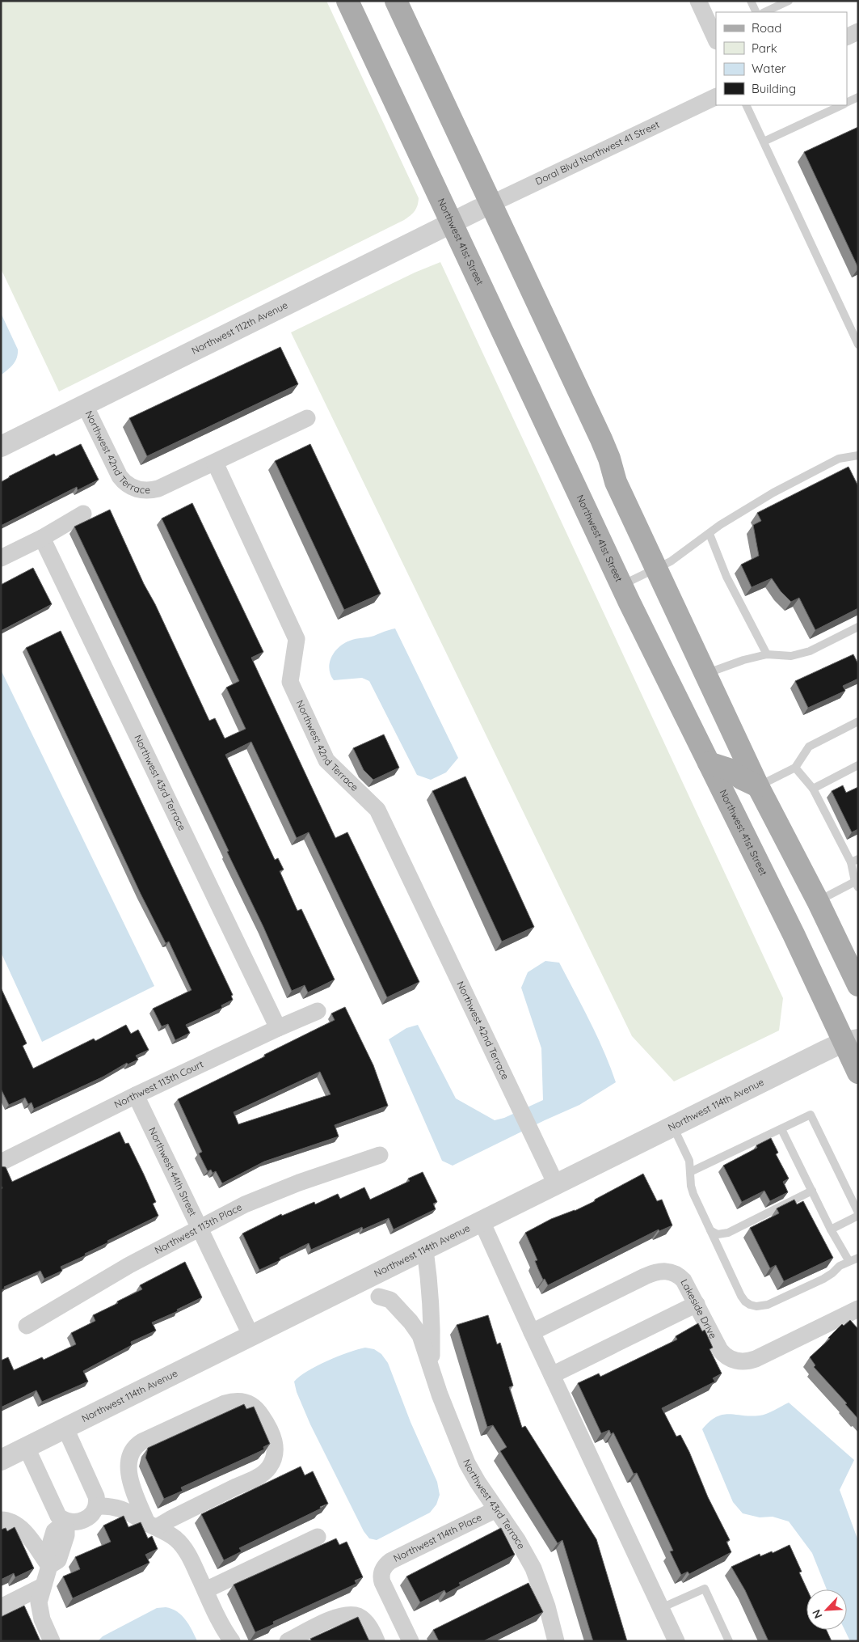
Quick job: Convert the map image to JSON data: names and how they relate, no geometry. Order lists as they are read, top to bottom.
{
  "streets": {
    "main road": ["Northwest 41st Street"],
    "street": [
      "Doral Blvd Northwest 41 Street",
      "Northwest 112th Avenue",
      "Northwest 42nd Terrace",
      "Northwest 43rd Terrace",
      "Northwest 113th Court",
      "Northwest 114th Avenue",
      "Northwest 44th Street",
      "Northwest 113th Place",
      "Lakeside Drive",
      "Northwest 114th Place"
    ]
  },
  "crossings": [
    ["Doral Blvd Northwest 41 Street", "Northwest 112th Avenue"],
    ["Northwest 41st Street", "Northwest 112th Avenue"],
    ["Northwest 41st Street", "Northwest 114th Avenue"],
    ["Northwest 112th Avenue", "Northwest 42nd Terrace"],
    ["Northwest 42nd Terrace", "Northwest 114th Avenue"],
    ["Northwest 43rd Terrace", "Northwest 113th Court"],
    ["Northwest 43rd Terrace", "Northwest 114th Avenue"],
    ["Northwest 43rd Terrace", "Northwest 114th Place"],
    ["Northwest 113th Court", "Northwest 44th Street"],
    ["Northwest 114th Avenue", "Northwest 44th Street"],
    ["Northwest 44th Street", "Northwest 113th Place"]
  ],
  "legend": [
    "Road",
    "Park",
    "Water",
    "Building"
  ],
  "north": "bottom left"
}
